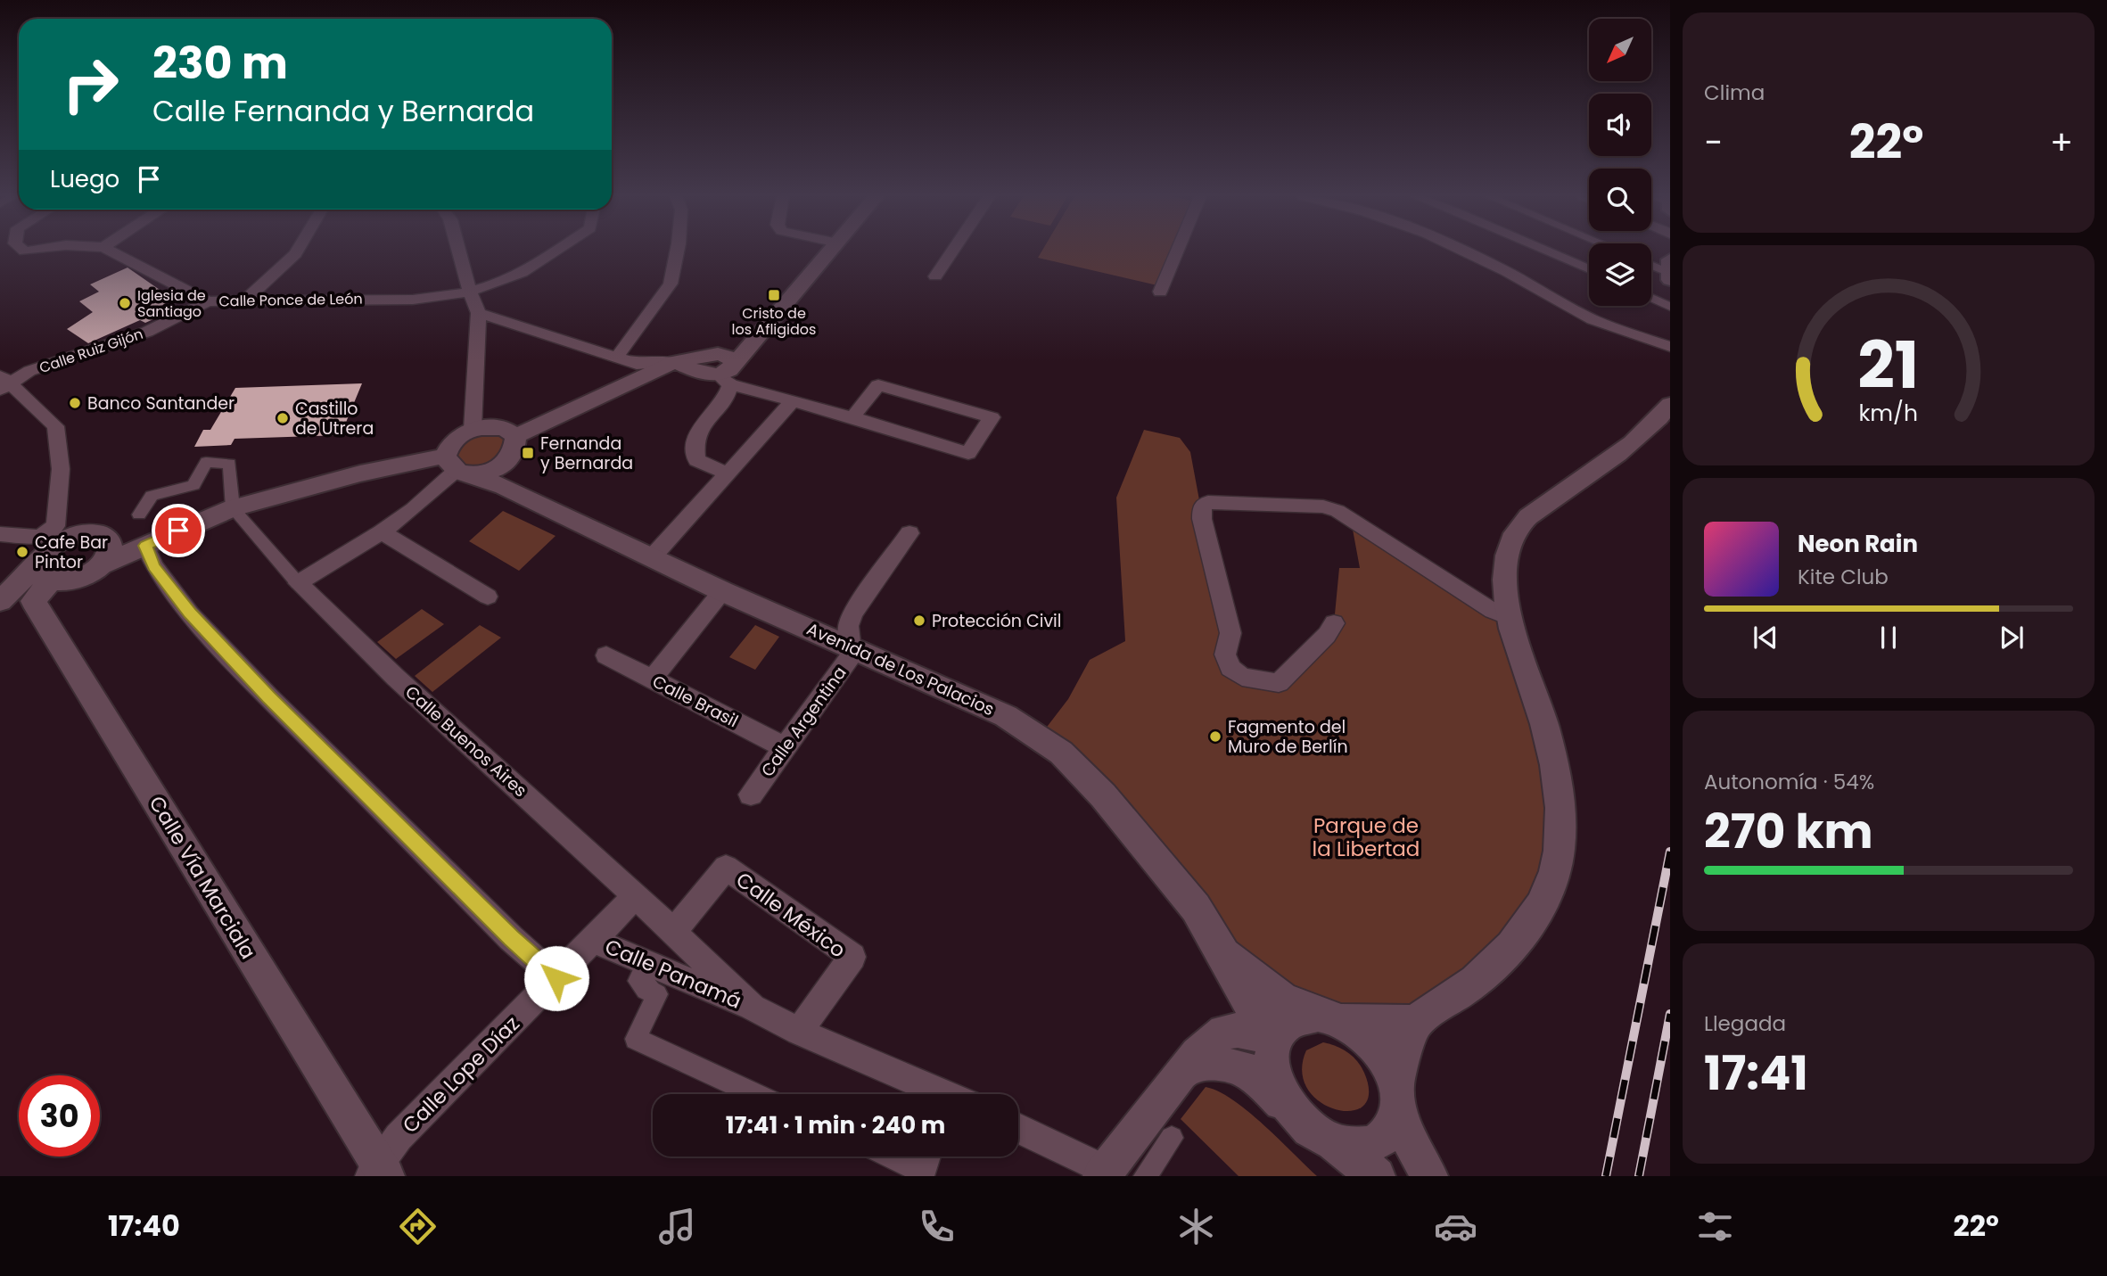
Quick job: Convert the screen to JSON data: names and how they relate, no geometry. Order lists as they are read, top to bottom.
{
  "streets": {
    "street": [
      "Calle Ponce de León",
      "Calle Ruiz Gijón",
      "Avenida de Los Palacios",
      "Calle Brasil",
      "Calle Argentina",
      "Calle Buenos Aires",
      "Calle Vía Marciala",
      "Calle México",
      "Calle Panamá",
      "Calle Lope Díaz"
    ]
  },
  "crossings": [
    ["Calle Ponce de León", "Calle Ruiz Gijón"],
    ["Avenida de Los Palacios", "Calle Argentina"],
    ["Calle Brasil", "Calle Argentina"],
    ["Calle Buenos Aires", "Calle Panamá"],
    ["Calle Buenos Aires", "Calle Lope Díaz"],
    ["Calle Vía Marciala", "Calle Lope Díaz"],
    ["Calle México", "Calle Panamá"],
    ["Calle Panamá", "Calle Lope Díaz"]
  ],
  "parks": ["Parque de la Libertad"],
  "places": {
    "transit": ["Cristo de los Afligidos", "Fernanda y Bernarda"],
    "other": [
      "Iglesia de Santiago",
      "Banco Santander",
      "Castillo de Utrera",
      "Cafe Bar Pintor",
      "Protección Civil",
      "Fagmento del Muro de Berlín"
    ]
  },
  "north": "bottom left",
  "page": {
    "tile": [
      "Clima",
      ["Autonomía · 54%", "270 km"],
      ["Llegada", "17:41"]
    ],
    "turn": ["230 m", "Calle Fernanda y Bernarda"],
    "heat": ["−", "22°", "+"],
    "then": "Luego",
    "song": ["Neon Rain", "Kite Club"],
    "limit": "30",
    "trip": "17:41 · 1 min · 240 m",
    "tabs": ["17:40", "22°"],
    "gauge": ["21", "km/h"]
  }
}
